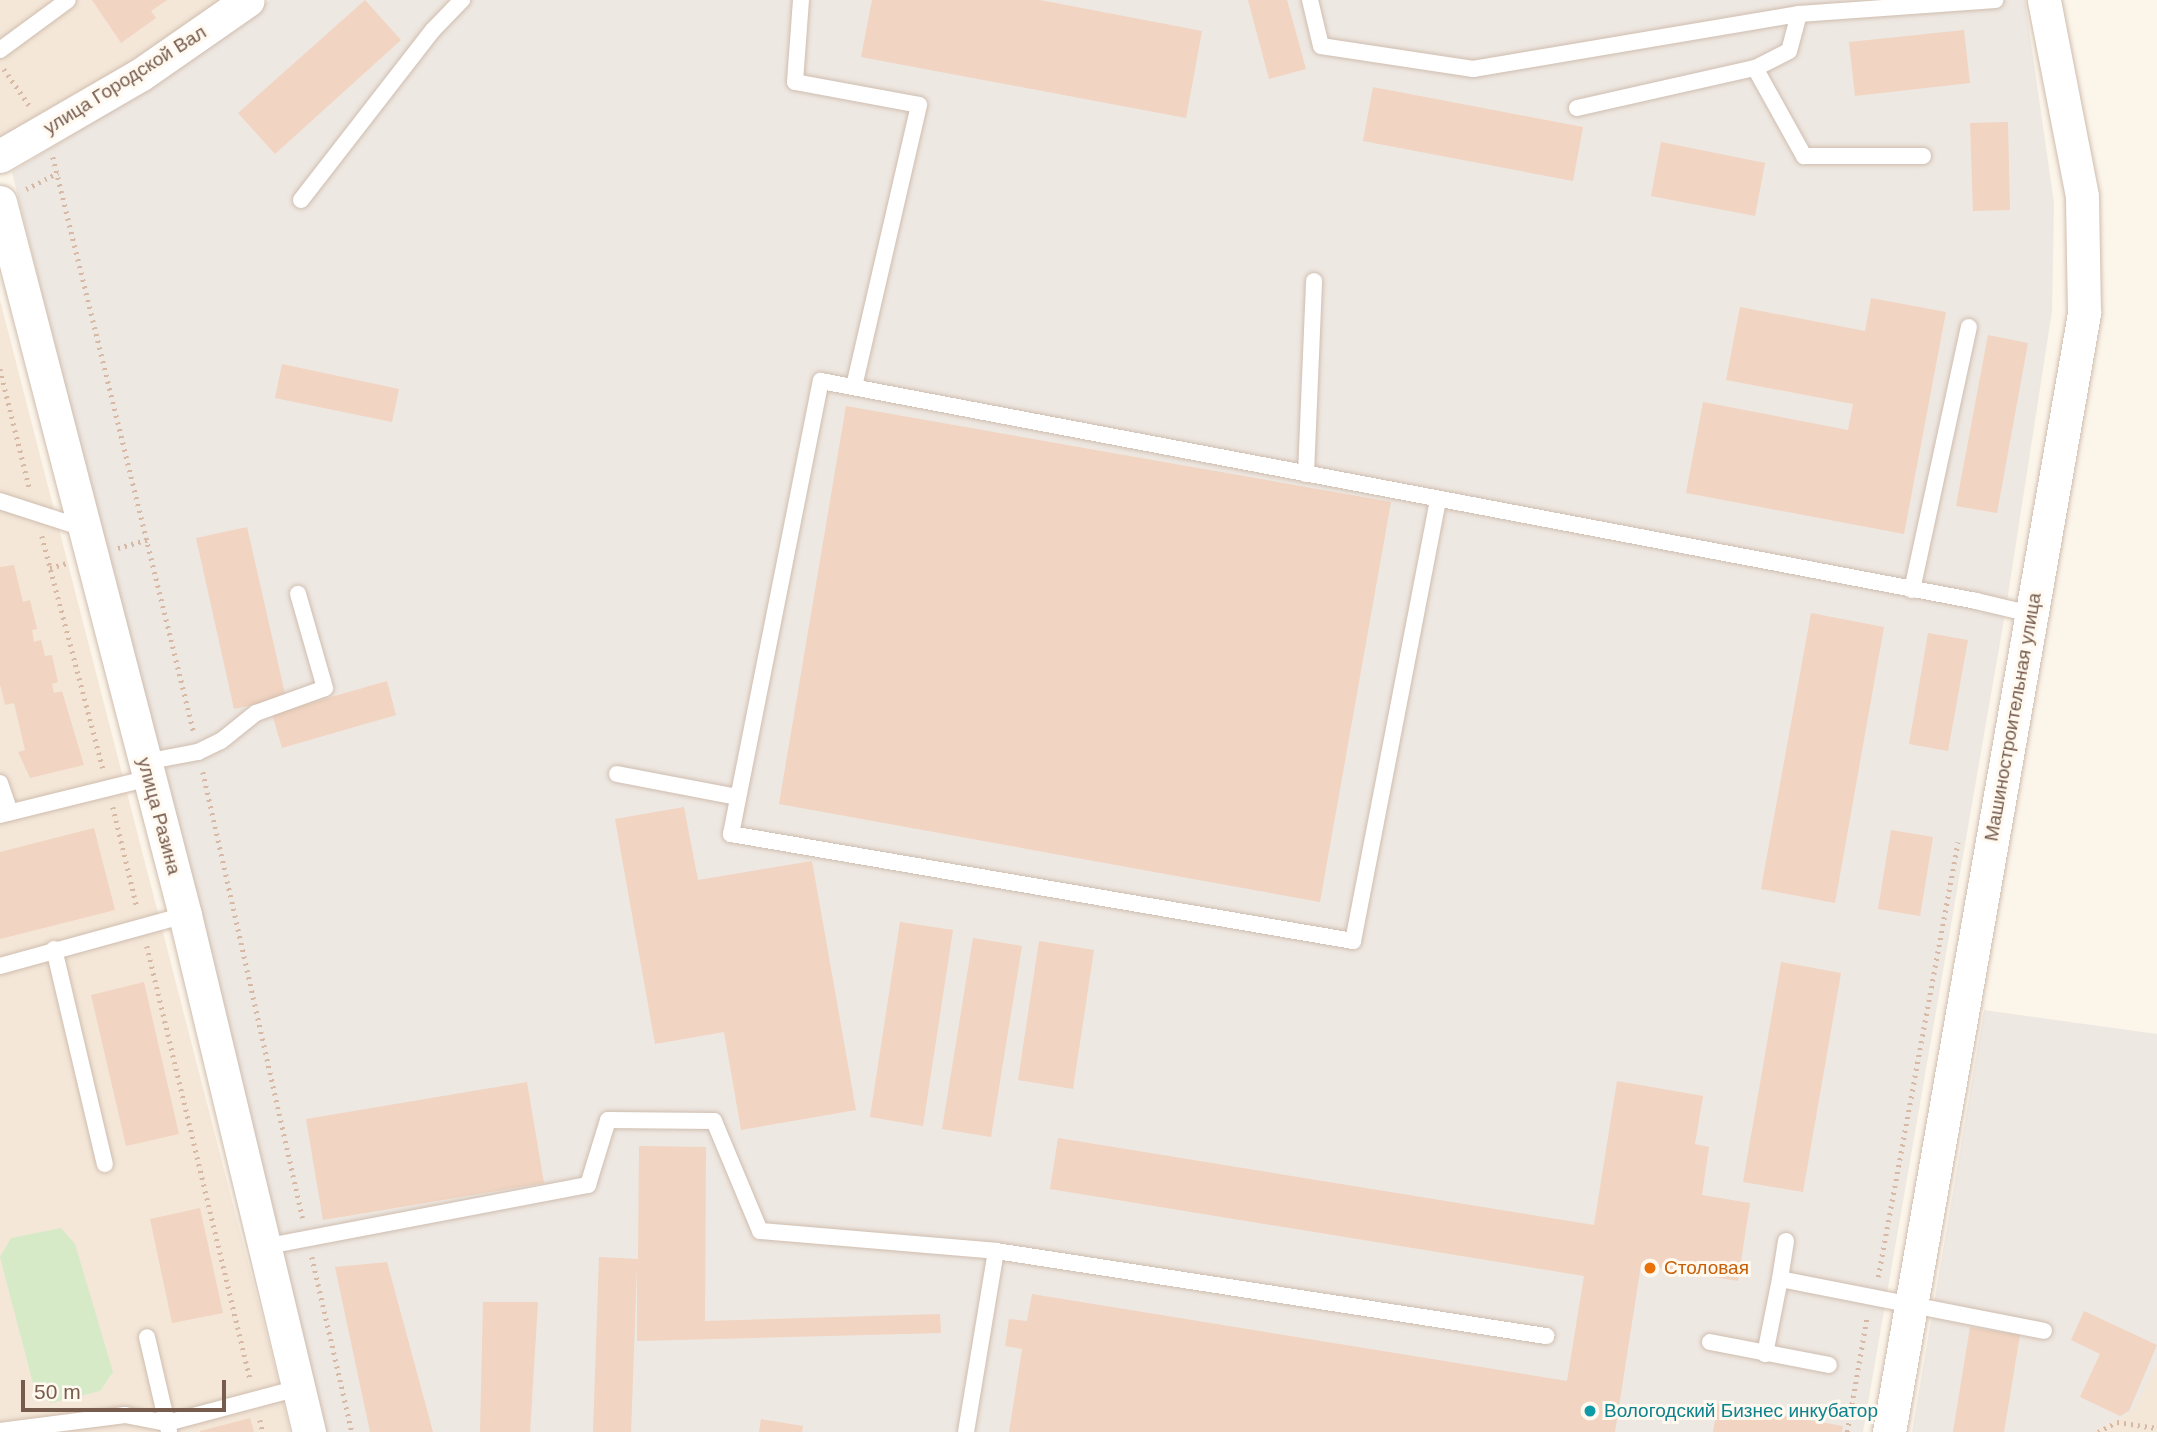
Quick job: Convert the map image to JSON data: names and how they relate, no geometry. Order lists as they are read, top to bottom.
{
  "streets": {
    "street": ["улица Городской Вал", "Машиностроительная улица", "улица Разина"]
  },
  "places": ["Столовая", "Вологодский Бизнес инкубатор"],
  "scale_bar": "50 m"
}
